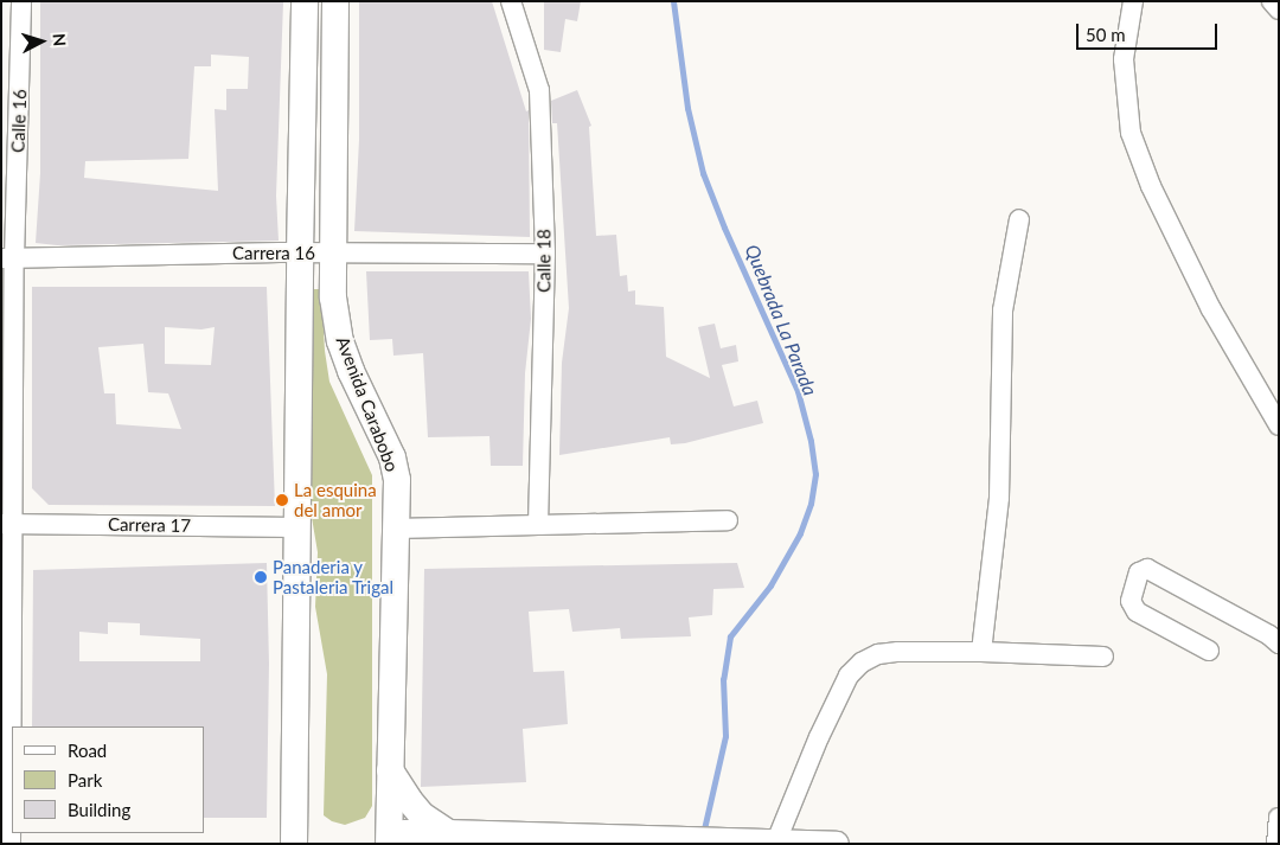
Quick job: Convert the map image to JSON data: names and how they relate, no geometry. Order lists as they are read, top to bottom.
{
  "streets": {
    "main road": ["Avenida Carabobo"],
    "street": [
      "Calle 16",
      "Carrera 16",
      "Calle 18",
      "Carrera 17"
    ]
  },
  "crossings": [
    ["Calle 16", "Carrera 16"],
    ["Calle 16", "Carrera 17"],
    ["Carrera 16", "Calle 18"],
    ["Carrera 16", "Avenida Carabobo"]
  ],
  "water": ["Quebrada La Parada"],
  "places": ["La esquina del amor", "Panaderia y Pastaleria Trigal"],
  "legend": ["Road", "Park", "Building"],
  "scale_bar": "50 m",
  "north": "right"
}
